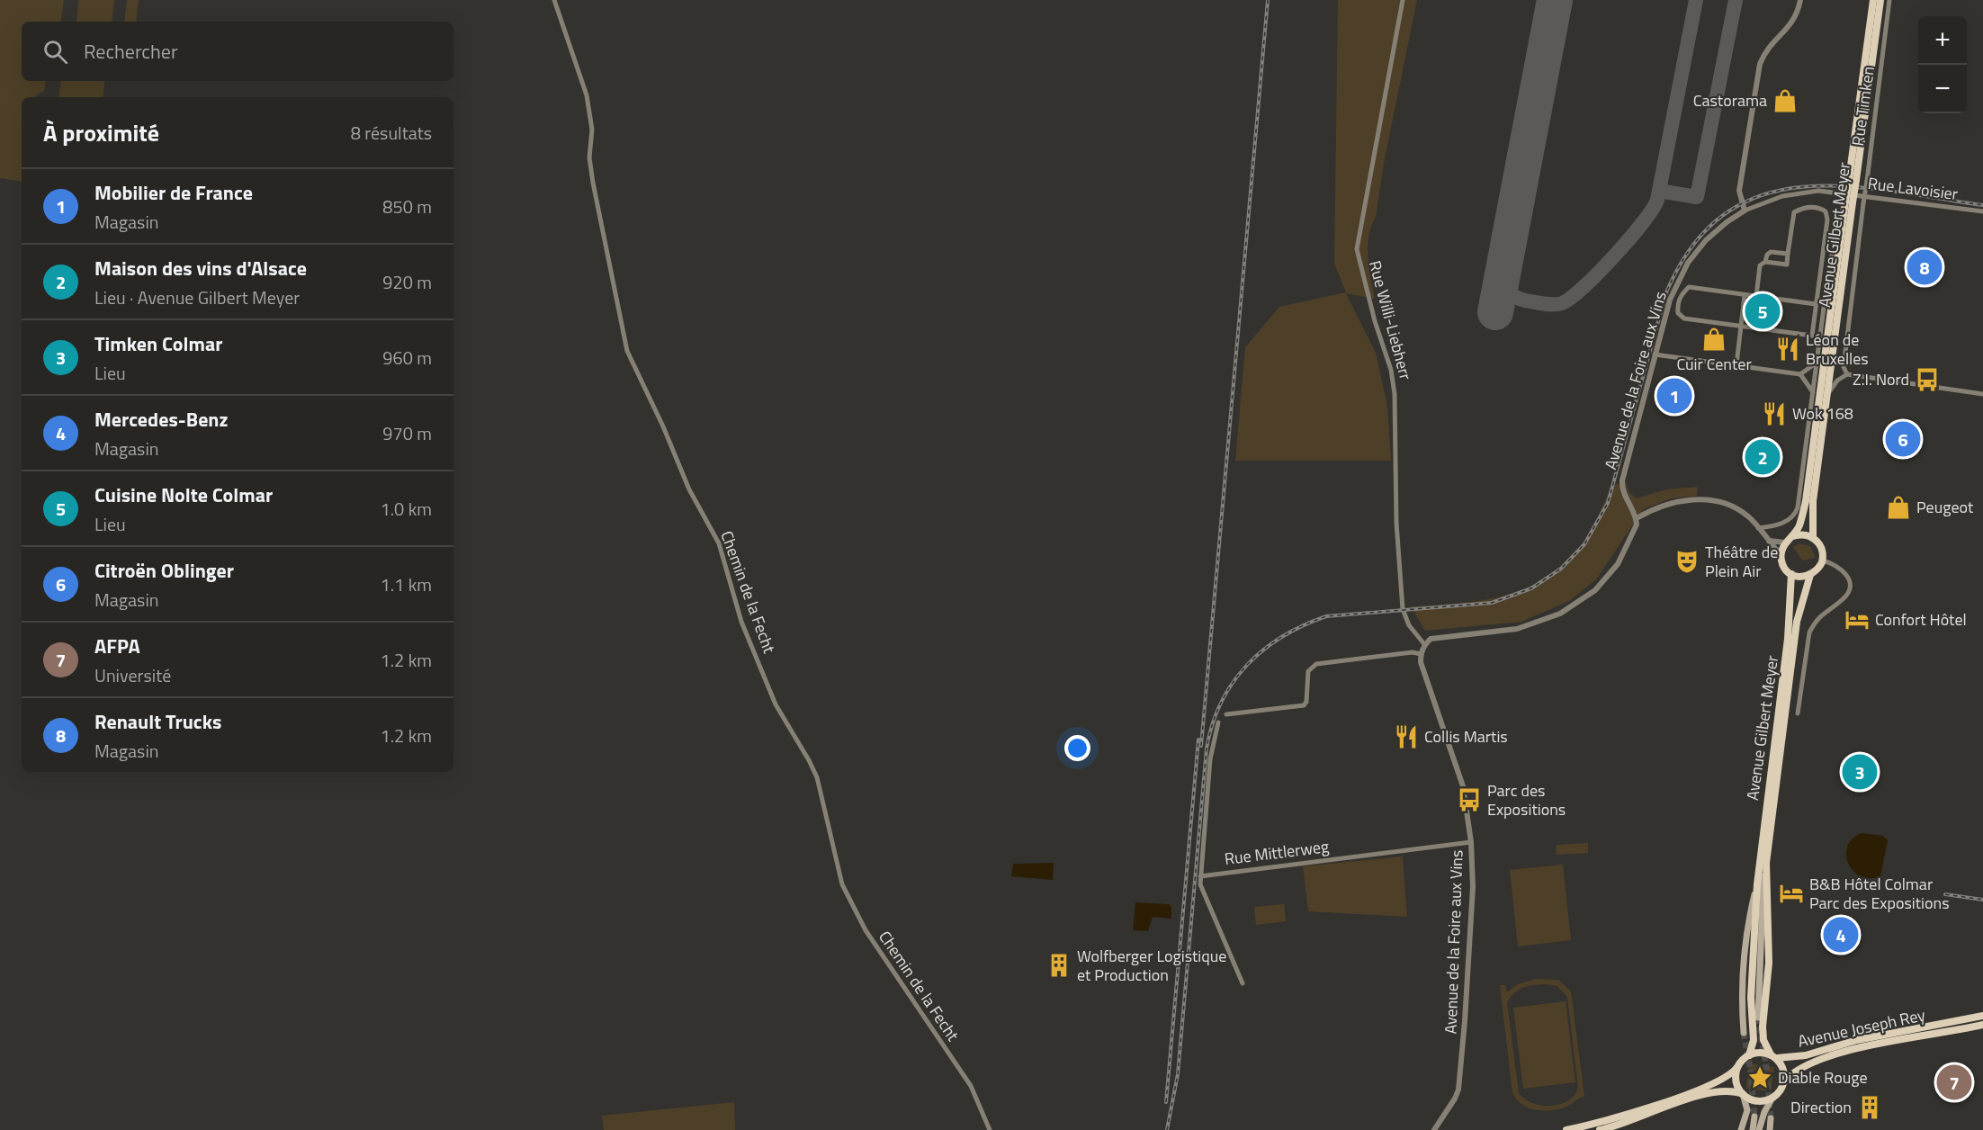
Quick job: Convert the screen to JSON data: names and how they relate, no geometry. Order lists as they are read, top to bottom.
{
  "streets": {
    "main road": ["Avenue Gilbert Meyer", "Avenue Joseph Rey"],
    "street": [
      "Rue Timken",
      "Rue Lavoisier",
      "Rue Willi-Liebherr",
      "Avenue de la Foire aux Vins",
      "Chemin de la Fecht",
      "Rue Mittlerweg"
    ]
  },
  "crossings": [
    ["Rue Lavoisier", "Avenue de la Foire aux Vins"],
    ["Avenue Gilbert Meyer", "Avenue Joseph Rey"],
    ["Avenue de la Foire aux Vins", "Rue Mittlerweg"]
  ],
  "places": {
    "shop": ["Castorama", "Cuir Center", "Peugeot"],
    "restaurant": ["Léon de Bruxelles", "Wok 168", "Collis Martis"],
    "bus stop": ["Z.I. Nord", "Parc des Expositions"],
    "theatre": ["Théâtre de Plein Air"],
    "hotel": ["Confort Hôtel", "B&B Hôtel Colmar Parc des Expositions"],
    "building": ["Wolfberger Logistique et Production", "Direction"],
    "place": ["Diable Rouge"]
  },
  "page": {
    "map_buttons": ["+", "−"],
    "search": "Rechercher",
    "heading": ["À proximité", "8 résultats"],
    "list": [
      {
        "mark": "1",
        "name": "Mobilier de France",
        "note": "Magasin",
        "value": "850 m"
      },
      {
        "mark": "2",
        "name": "Maison des vins d'Alsace",
        "note": "Lieu · Avenue Gilbert Meyer",
        "value": "920 m"
      },
      {
        "mark": "3",
        "name": "Timken Colmar",
        "note": "Lieu",
        "value": "960 m"
      },
      {
        "mark": "4",
        "name": "Mercedes-Benz",
        "note": "Magasin",
        "value": "970 m"
      },
      {
        "mark": "5",
        "name": "Cuisine Nolte Colmar",
        "note": "Lieu",
        "value": "1.0 km"
      },
      {
        "mark": "6",
        "name": "Citroën Oblinger",
        "note": "Magasin",
        "value": "1.1 km"
      },
      {
        "mark": "7",
        "name": "AFPA",
        "note": "Université",
        "value": "1.2 km"
      },
      {
        "mark": "8",
        "name": "Renault Trucks",
        "note": "Magasin",
        "value": "1.2 km"
      }
    ],
    "pins": [
      "8",
      "5",
      "1",
      "6",
      "2",
      "3",
      "4",
      "7"
    ]
  }
}
